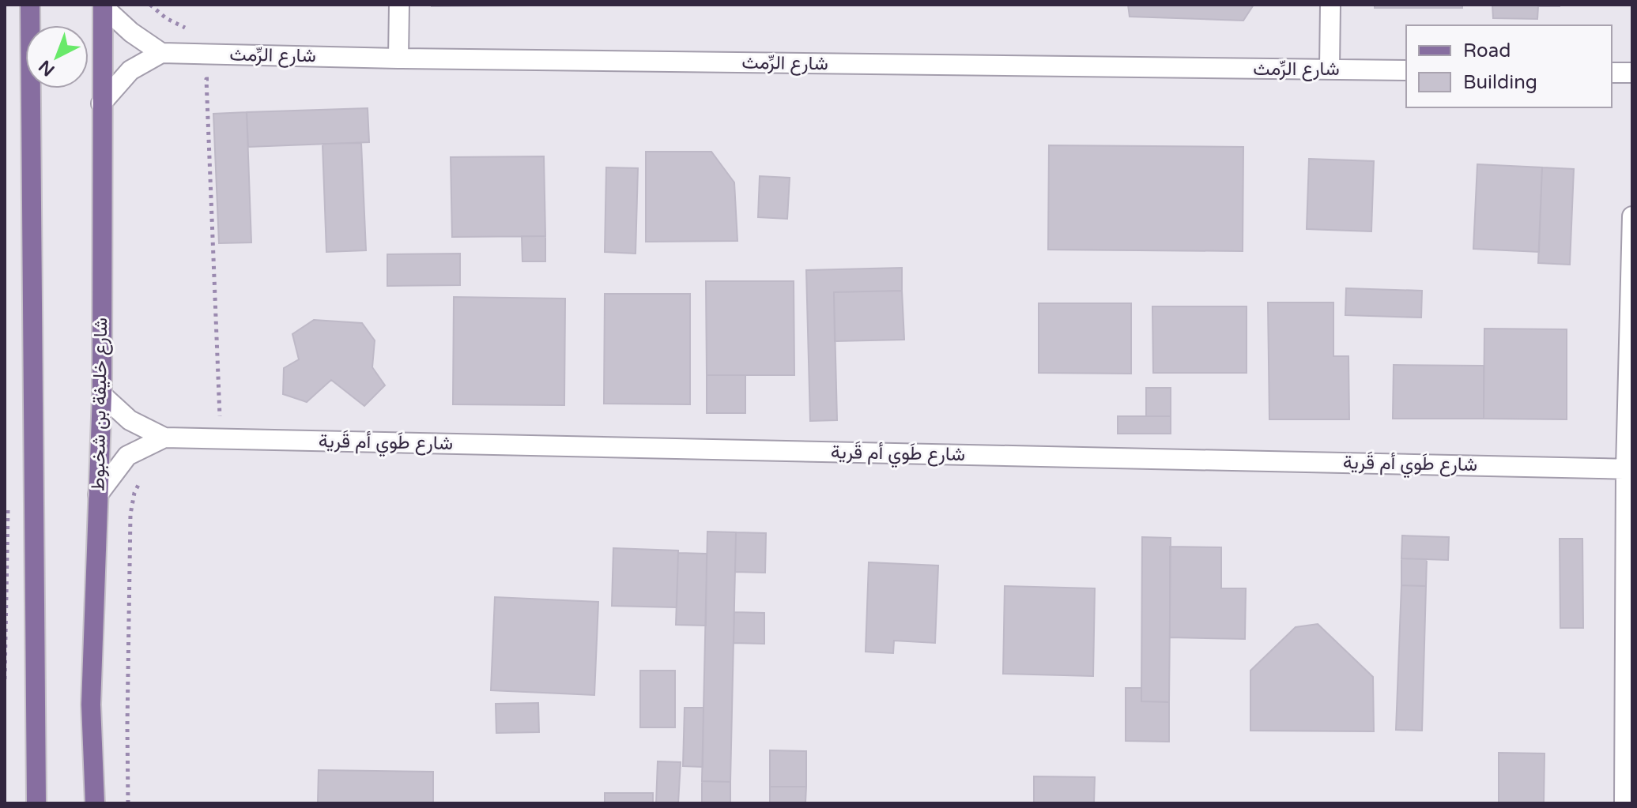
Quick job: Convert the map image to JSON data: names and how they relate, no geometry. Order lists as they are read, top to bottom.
{
  "streets": {
    "main road": ["شارع خليفة بن شخبوط"],
    "street": ["شارع الرِّمث", "شارع طَوي أم قَرية"]
  },
  "crossings": [
    ["شارع خليفة بن شخبوط", "شارع طَوي أم قَرية"]
  ],
  "legend": ["Road", "Building"],
  "north": "bottom left"
}
